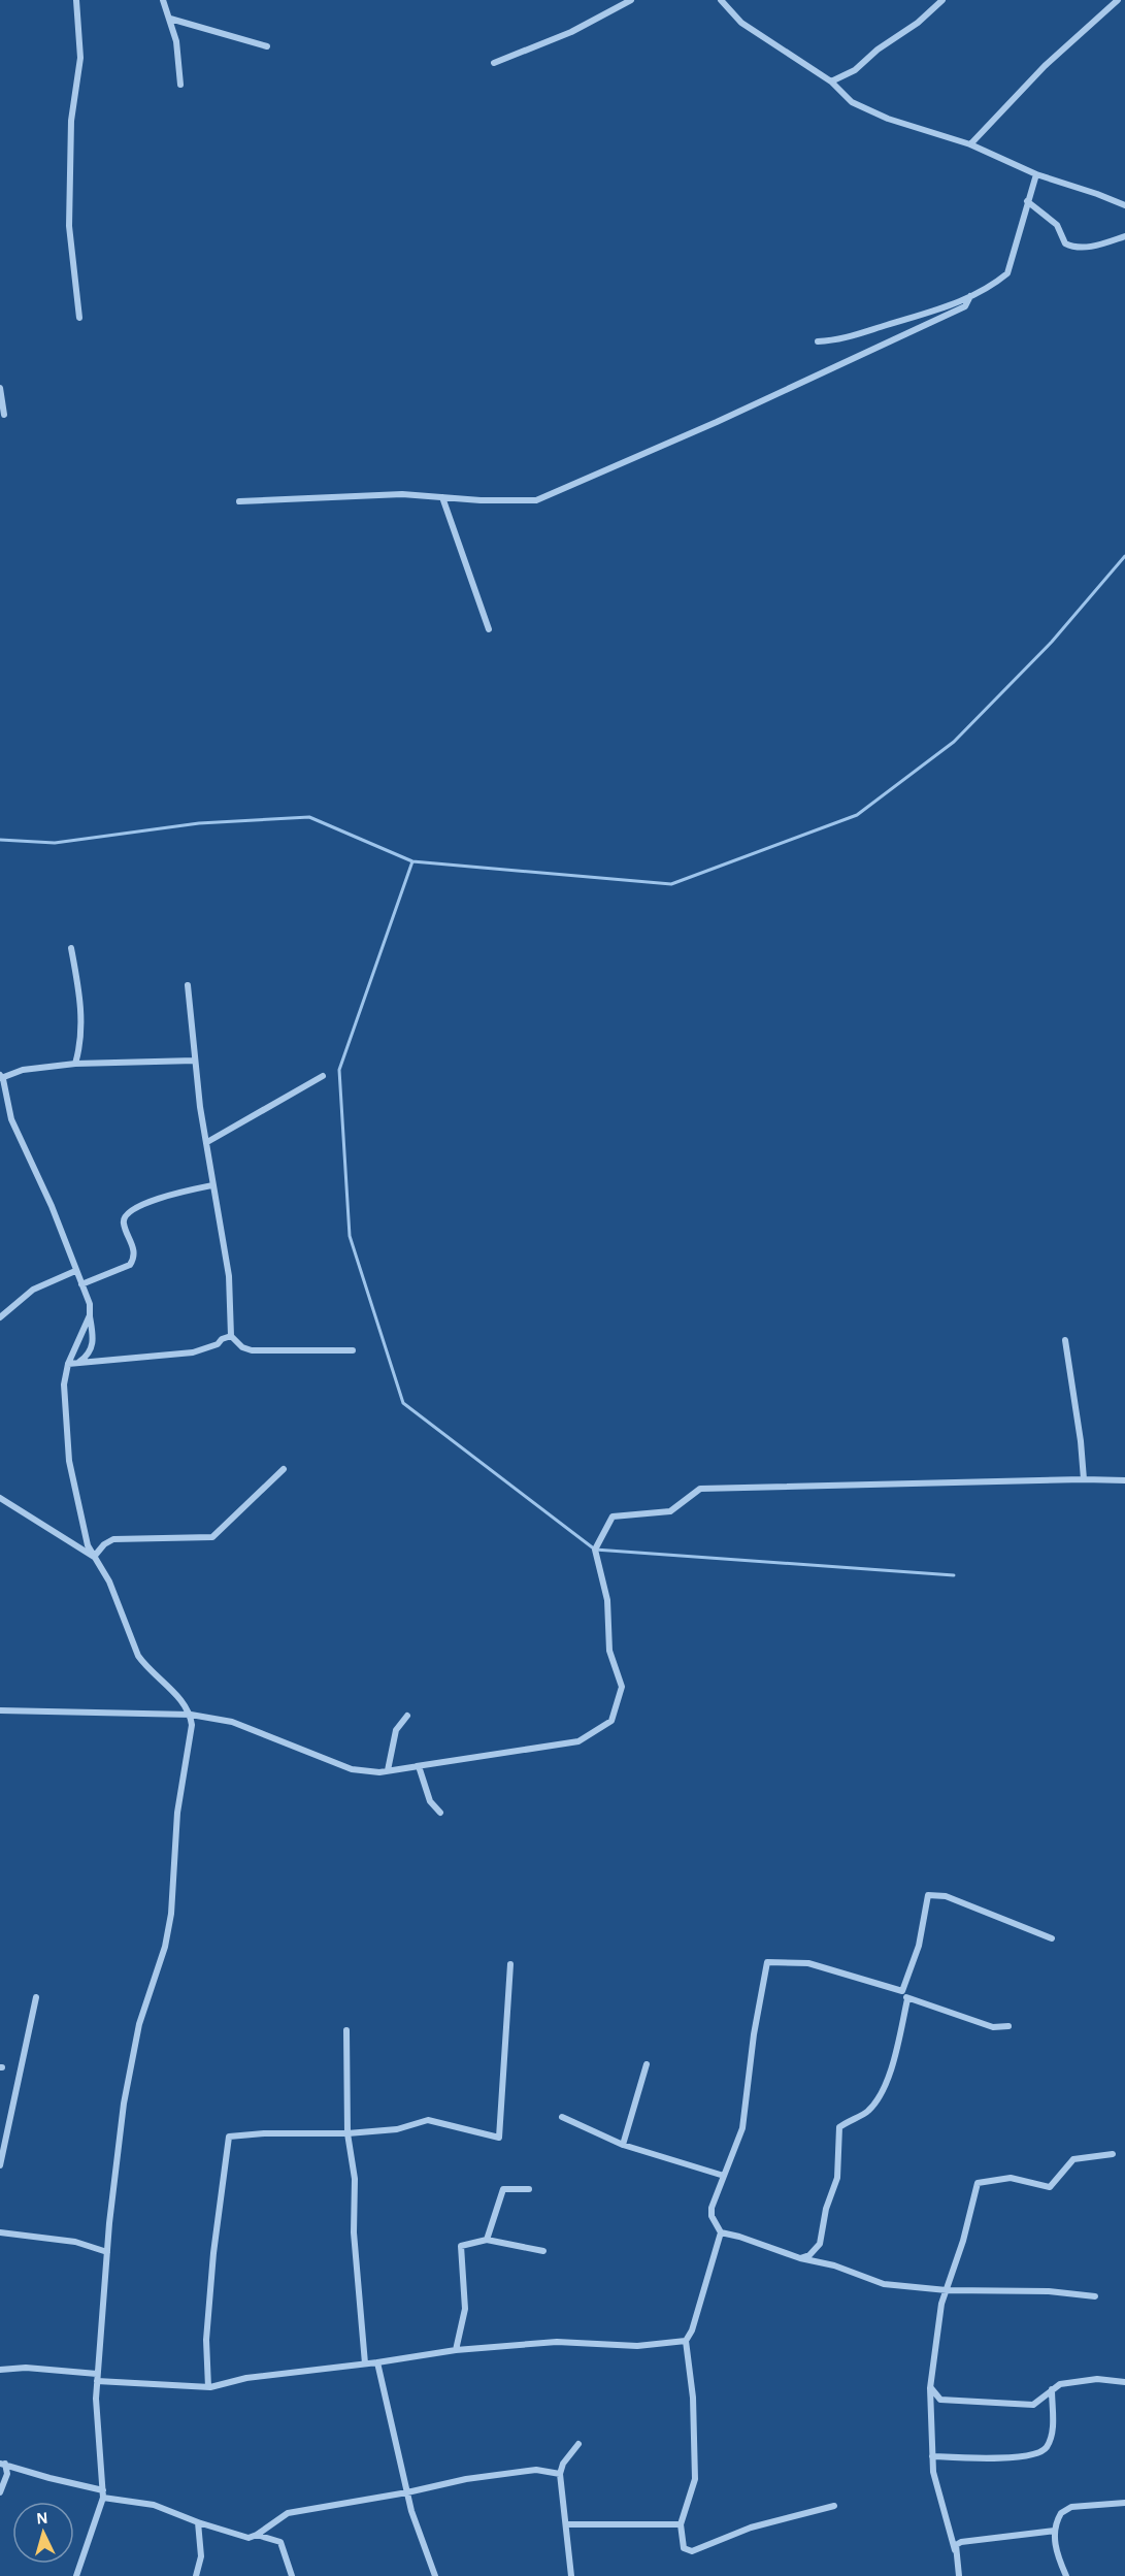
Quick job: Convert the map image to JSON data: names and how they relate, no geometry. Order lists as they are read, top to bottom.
{
  "north": "top"
}
